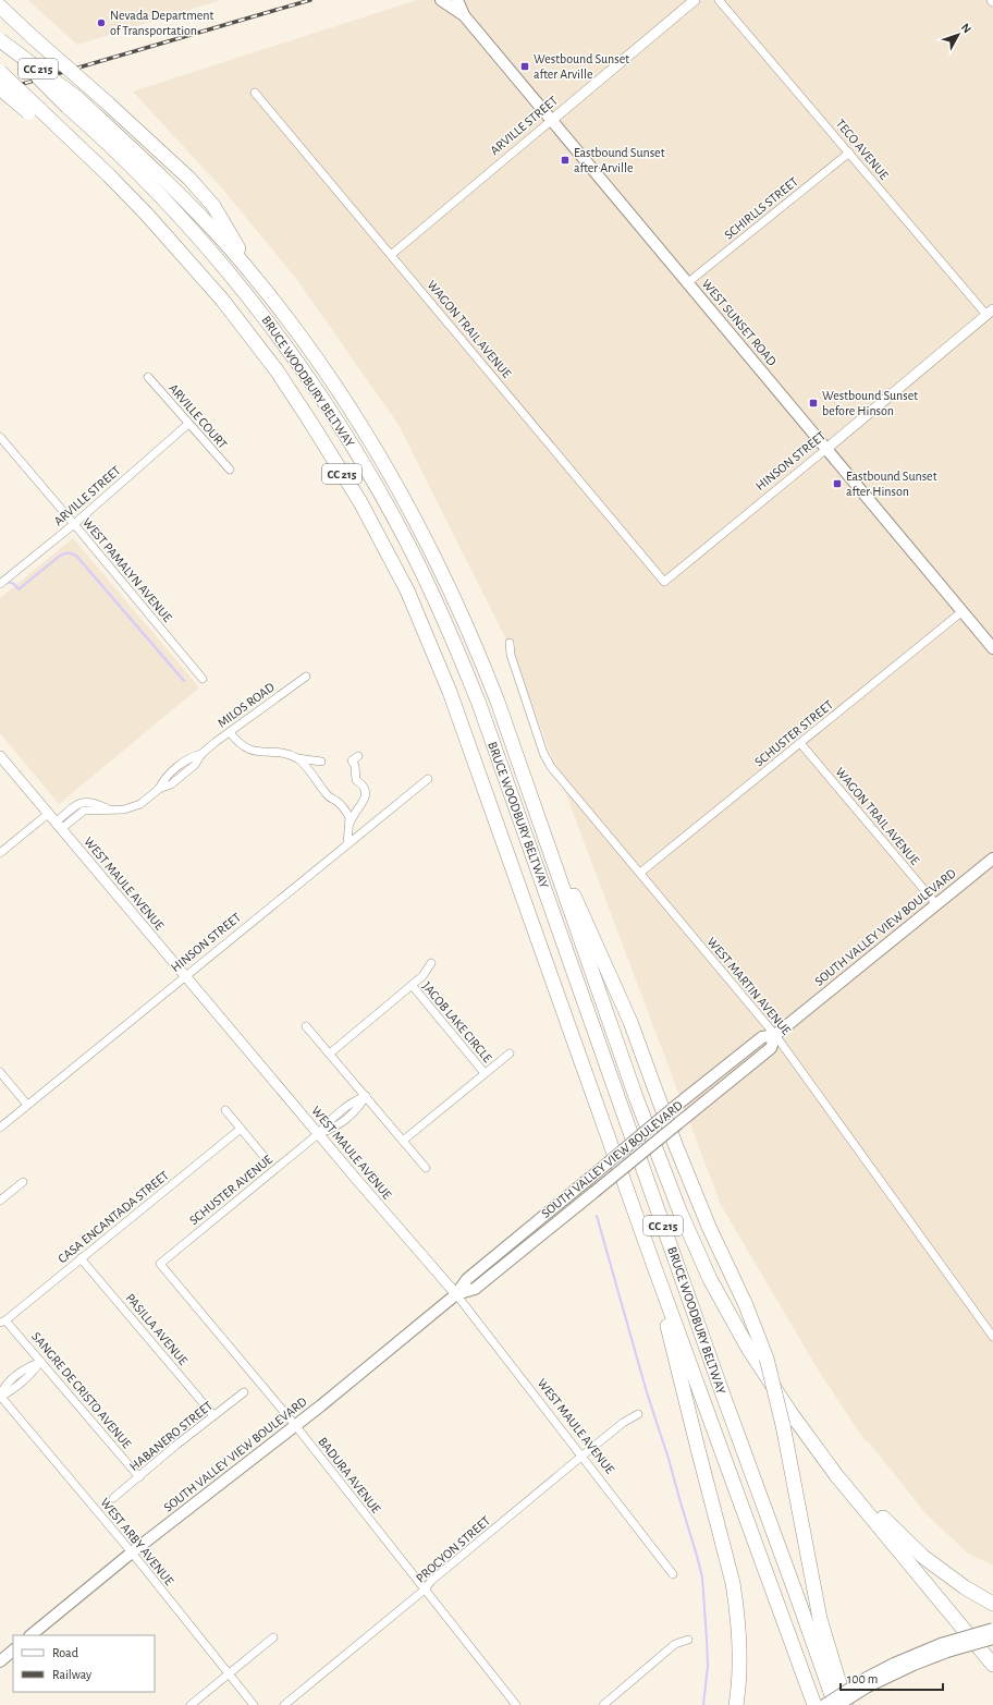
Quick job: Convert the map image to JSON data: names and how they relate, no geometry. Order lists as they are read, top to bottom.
{
  "streets": {
    "highway": ["CC 215", "BRUCE WOODBURY BELTWAY"],
    "main road": ["WEST SUNSET ROAD", "SOUTH VALLEY VIEW BOULEVARD"],
    "street": [
      "ARVILLE STREET",
      "TECO AVENUE",
      "SCHIRLLS STREET",
      "WAGON TRAIL AVENUE",
      "ARVILLE COURT",
      "HINSON STREET",
      "WEST PAMALYN AVENUE",
      "MILOS ROAD",
      "SCHUSTER STREET",
      "WEST MAULE AVENUE",
      "WEST MARTIN AVENUE",
      "JACOB LAKE CIRCLE",
      "SCHUSTER AVENUE",
      "CASA ENCANTADA STREET",
      "PASILLA AVENUE",
      "SANGRE DE CRISTO AVENUE",
      "HABANERO STREET",
      "BADURA AVENUE",
      "WEST ARBY AVENUE",
      "PROCYON STREET"
    ]
  },
  "crossings": [
    ["CC 215", "BRUCE WOODBURY BELTWAY"],
    ["ARVILLE STREET", "WEST SUNSET ROAD"],
    ["ARVILLE STREET", "WAGON TRAIL AVENUE"],
    ["ARVILLE STREET", "ARVILLE COURT"],
    ["ARVILLE STREET", "WEST PAMALYN AVENUE"],
    ["TECO AVENUE", "SCHIRLLS STREET"],
    ["TECO AVENUE", "HINSON STREET"],
    ["SCHIRLLS STREET", "WEST SUNSET ROAD"],
    ["WEST SUNSET ROAD", "HINSON STREET"],
    ["WEST SUNSET ROAD", "SCHUSTER STREET"],
    ["WAGON TRAIL AVENUE", "HINSON STREET"],
    ["WAGON TRAIL AVENUE", "SCHUSTER STREET"],
    ["WAGON TRAIL AVENUE", "SOUTH VALLEY VIEW BOULEVARD"],
    ["HINSON STREET", "WEST MAULE AVENUE"],
    ["MILOS ROAD", "WEST MAULE AVENUE"],
    ["SCHUSTER STREET", "WEST MARTIN AVENUE"],
    ["WEST MAULE AVENUE", "SOUTH VALLEY VIEW BOULEVARD"],
    ["WEST MAULE AVENUE", "SCHUSTER AVENUE"],
    ["WEST MAULE AVENUE", "PROCYON STREET"],
    ["SOUTH VALLEY VIEW BOULEVARD", "WEST MARTIN AVENUE"],
    ["SOUTH VALLEY VIEW BOULEVARD", "BADURA AVENUE"],
    ["SOUTH VALLEY VIEW BOULEVARD", "WEST ARBY AVENUE"],
    ["SCHUSTER AVENUE", "BADURA AVENUE"],
    ["CASA ENCANTADA STREET", "PASILLA AVENUE"],
    ["CASA ENCANTADA STREET", "SANGRE DE CRISTO AVENUE"],
    ["PASILLA AVENUE", "HABANERO STREET"],
    ["SANGRE DE CRISTO AVENUE", "HABANERO STREET"],
    ["BADURA AVENUE", "PROCYON STREET"]
  ],
  "places": {
    "other": ["Nevada Department of Transportation"],
    "transit": [
      "Westbound Sunset after Arville",
      "Eastbound Sunset after Arville",
      "Westbound Sunset before Hinson",
      "Eastbound Sunset after Hinson"
    ]
  },
  "legend": ["Road", "Railway"],
  "scale_bar": "100 m",
  "north": "top right"
}
